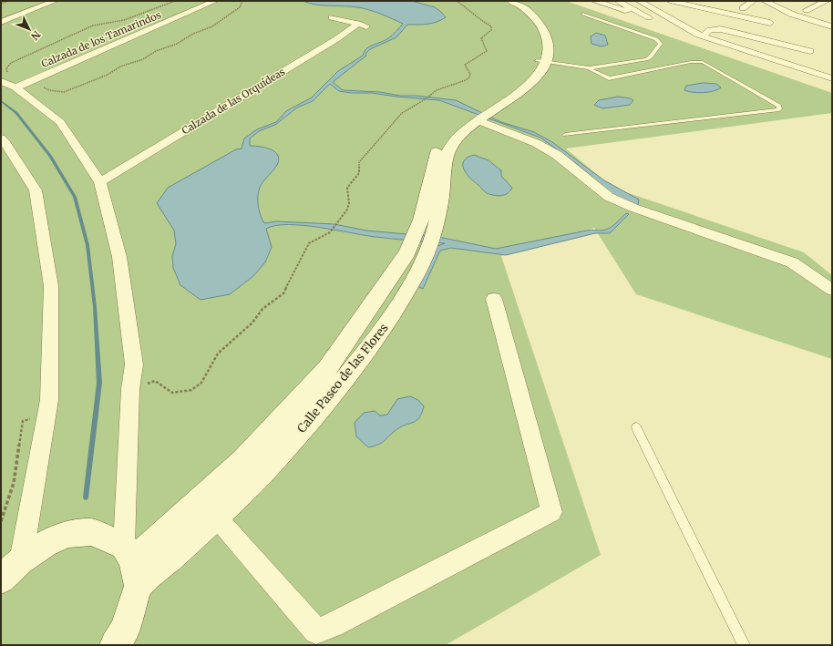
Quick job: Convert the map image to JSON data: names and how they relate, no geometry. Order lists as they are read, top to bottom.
{
  "streets": {
    "street": ["Calzada de los Tamarindos", "Calzada de las Orquídeas", "Calle Paseo de las Flores"]
  },
  "north": "bottom right"
}
